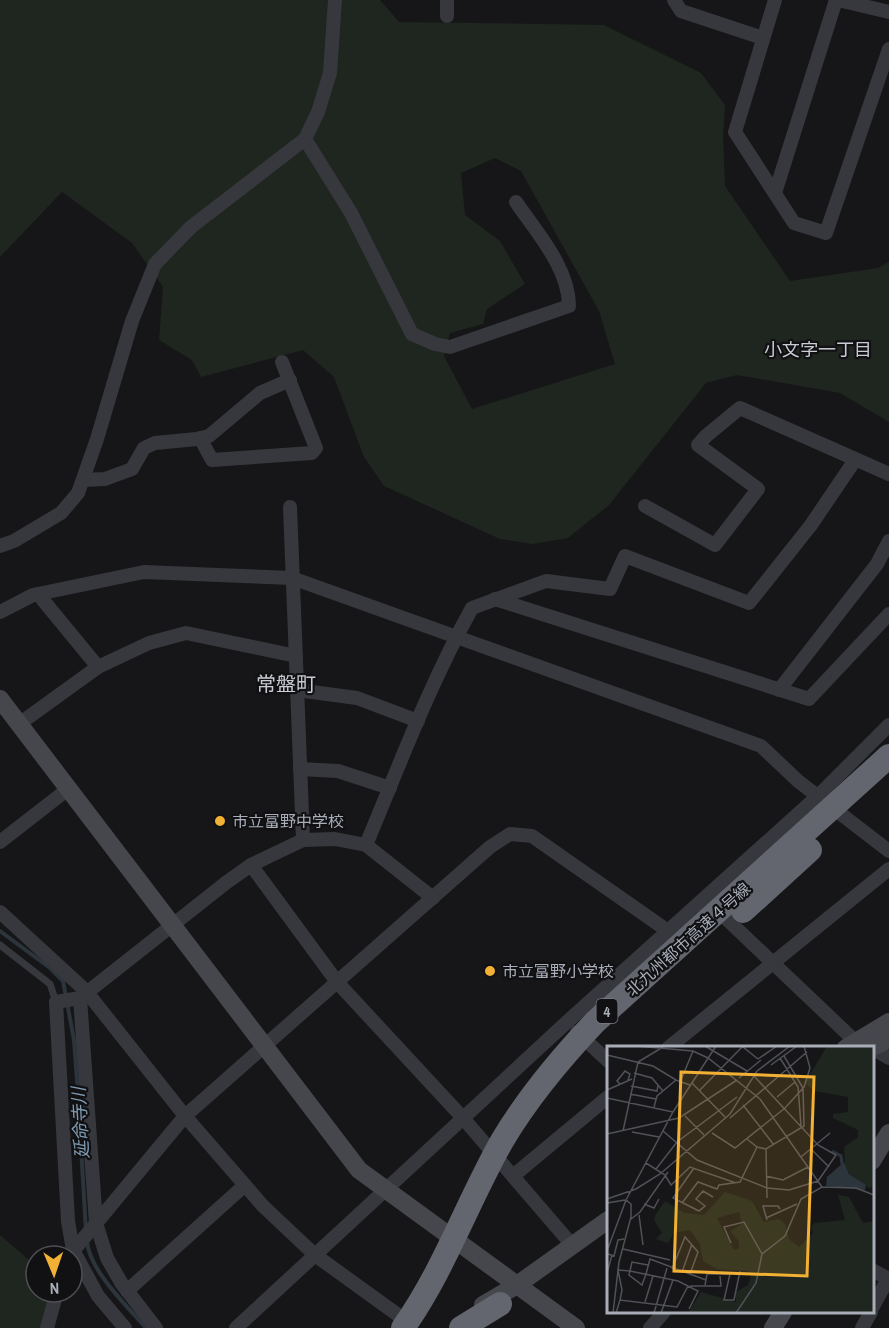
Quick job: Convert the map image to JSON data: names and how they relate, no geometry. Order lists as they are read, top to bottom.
{
  "streets": {
    "highway": ["北九州都市高速４号線", "4"]
  },
  "districts": ["小文字一丁目", "常盤町"],
  "water": ["延命寺川"],
  "places": ["市立富野中学校", "市立富野小学校"],
  "north": "bottom"
}
